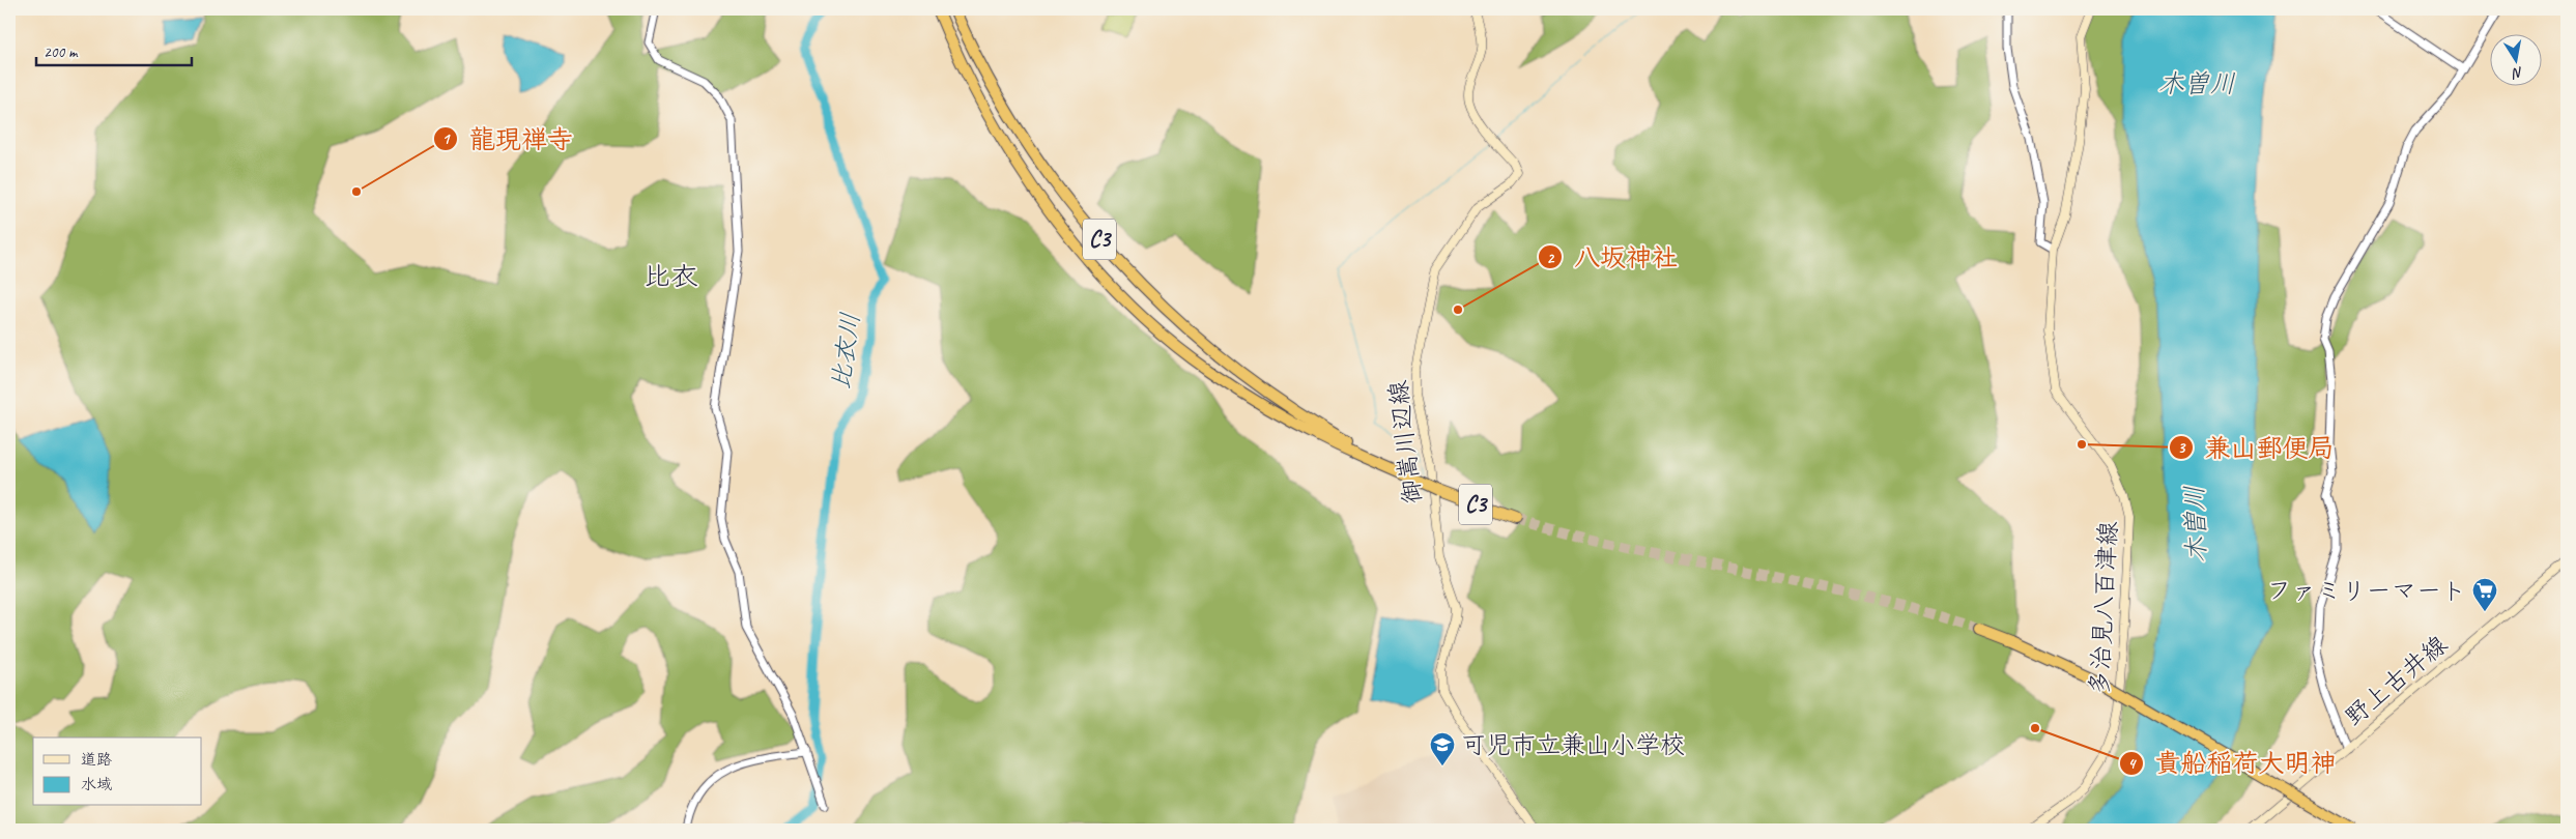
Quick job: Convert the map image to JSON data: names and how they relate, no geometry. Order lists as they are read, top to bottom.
{
  "streets": {
    "highway": ["C3"],
    "main road": ["御嵩川辺線", "多治見八百津線", "野上古井線"]
  },
  "districts": ["比衣"],
  "water": ["木曽川", "比衣川"],
  "places": {
    "other": [
      "龍現禅寺",
      "八坂神社",
      "兼山郵便局",
      "貴船稲荷大明神"
    ],
    "supermarket": ["ファミリーマート"],
    "school or university": ["可児市立兼山小学校"]
  },
  "legend": ["道路", "水域"],
  "scale_bar": "200 m",
  "north": "bottom"
}
